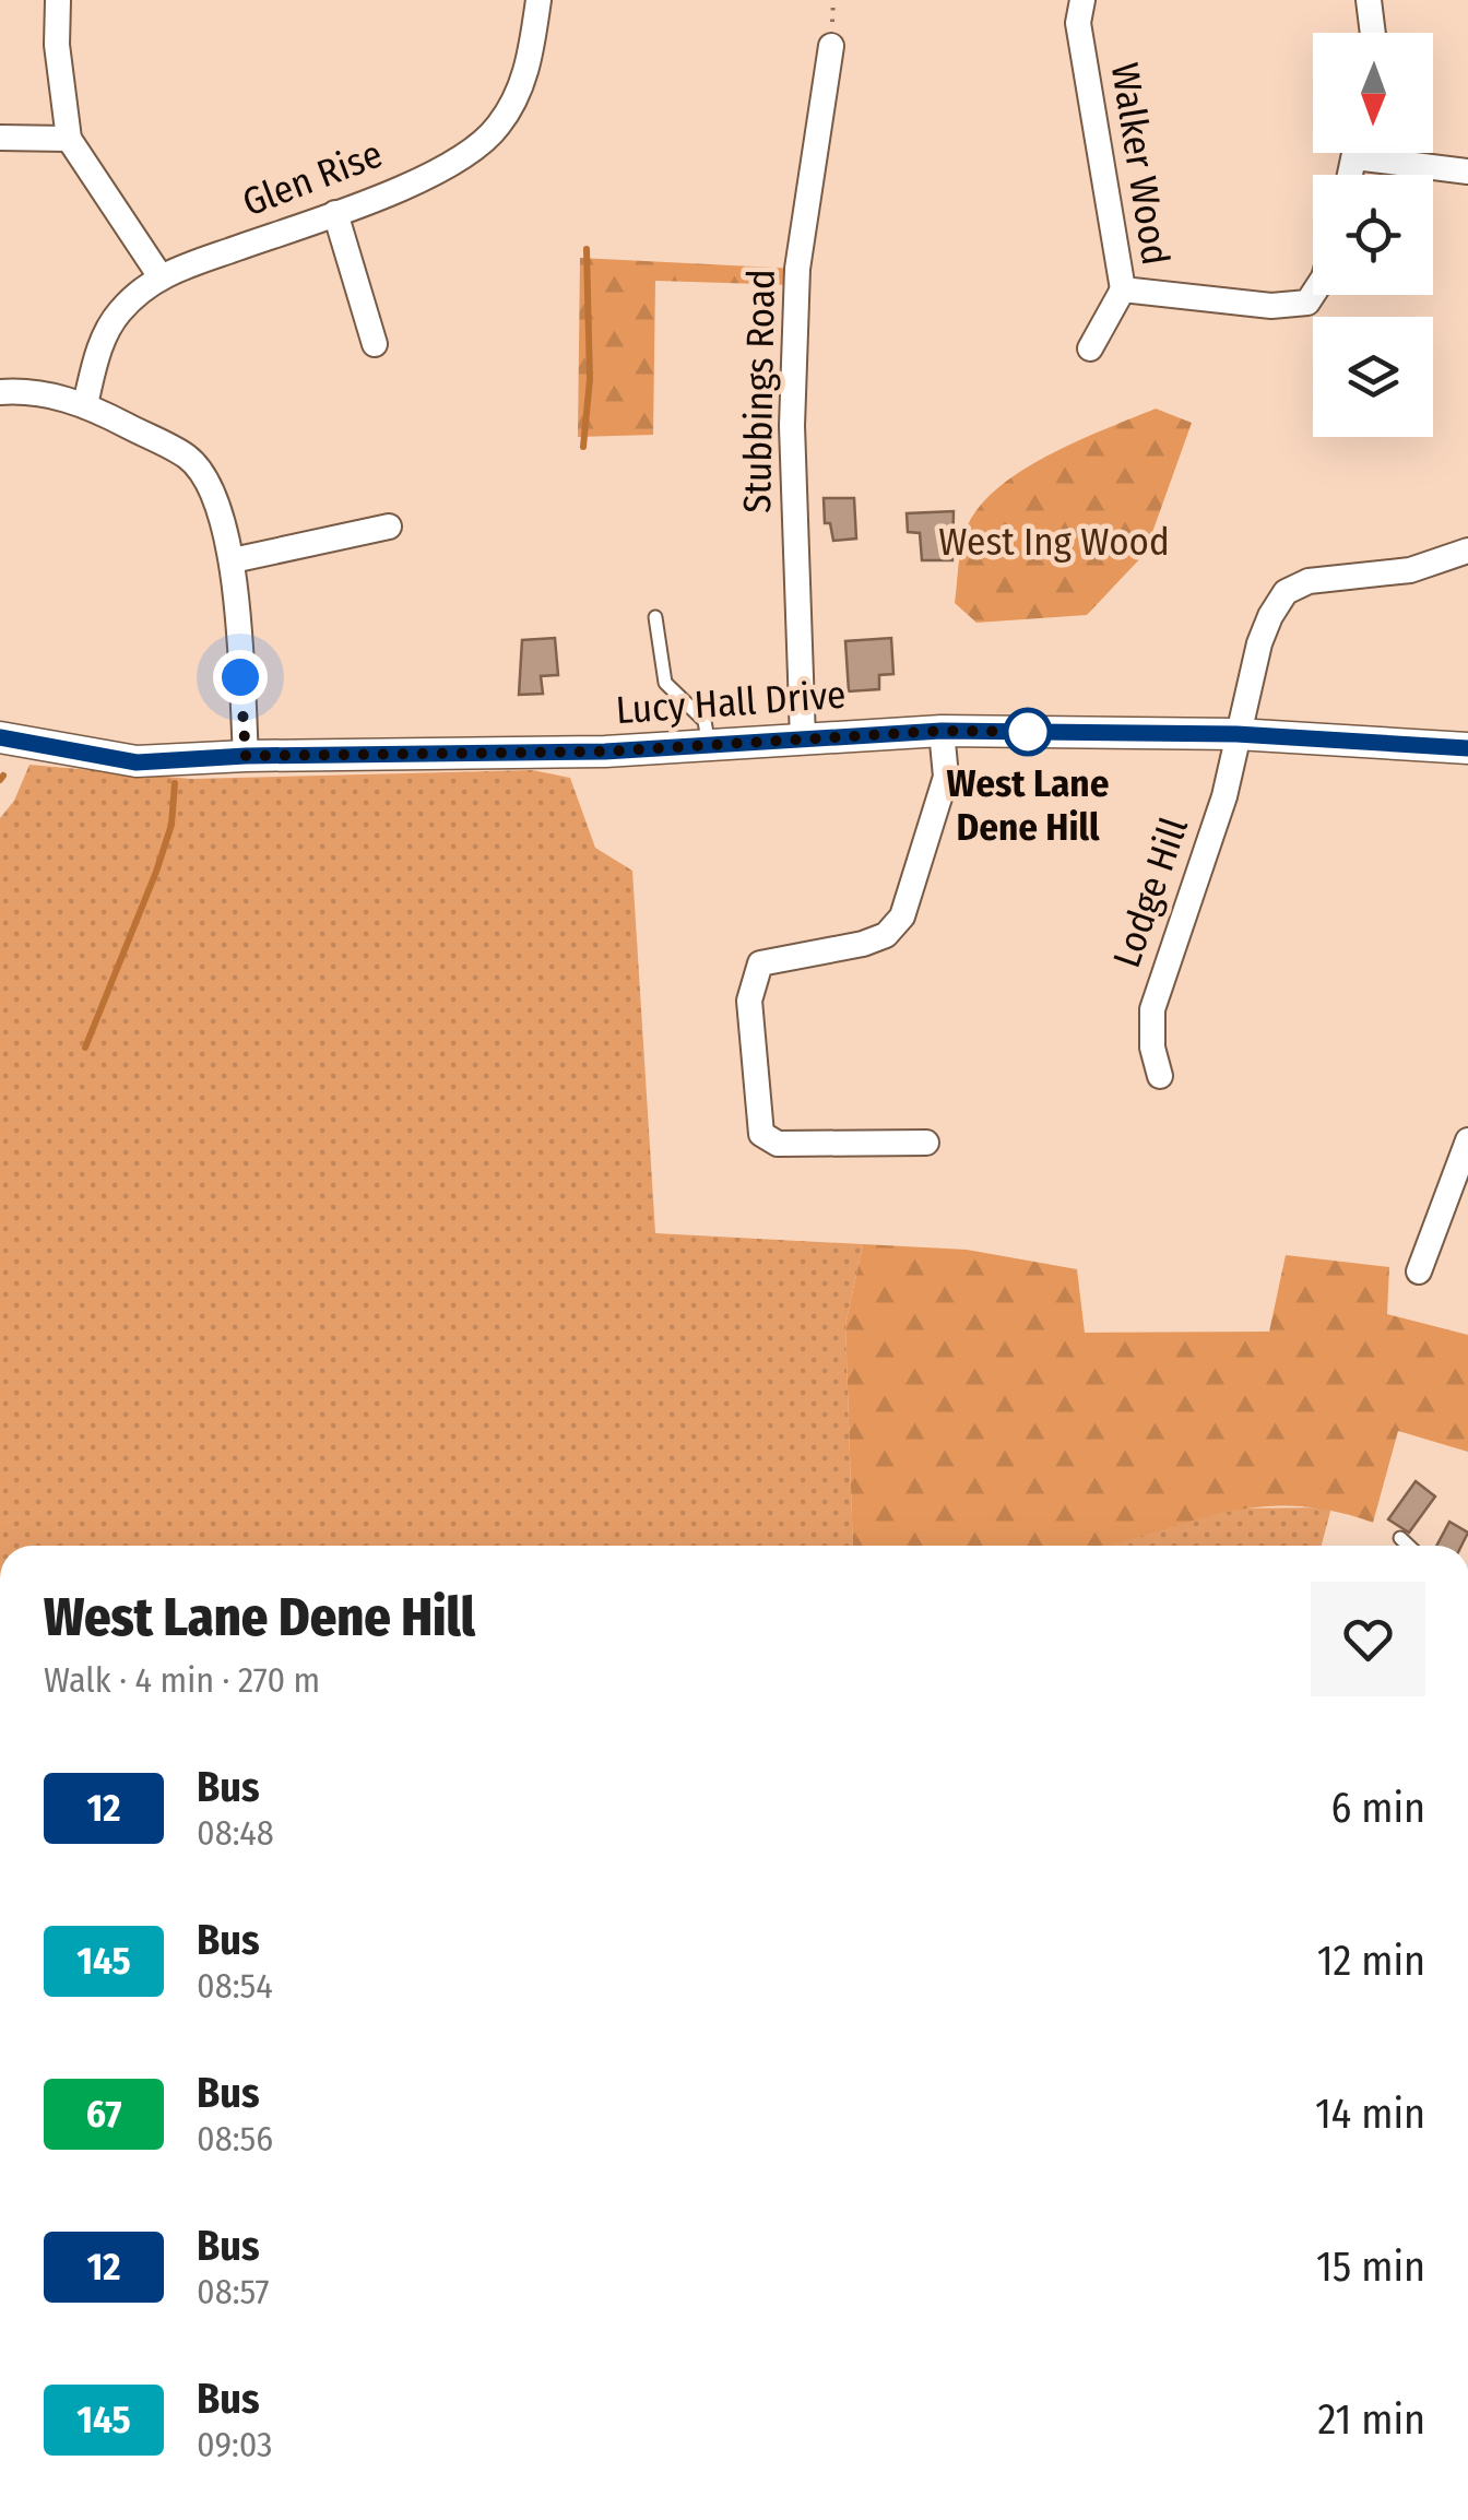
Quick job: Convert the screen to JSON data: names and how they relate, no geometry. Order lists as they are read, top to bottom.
{
  "streets": {
    "street": [
      "Walker Wood",
      "Glen Rise",
      "Stubbings Road",
      "Lucy Hall Drive",
      "Lodge Hill"
    ]
  },
  "crossings": [
    ["Stubbings Road", "Lucy Hall Drive"],
    ["Lucy Hall Drive", "Lodge Hill"]
  ],
  "parks": ["West Ing Wood"],
  "places": ["West Lane Dene Hill"],
  "lines": ["bus line 12"],
  "north": "bottom",
  "page": {
    "heading": ["West Lane Dene Hill", "Walk · 4 min · 270 m"],
    "list": [
      {
        "mark": "12",
        "name": "Bus",
        "note": "08:48",
        "value": "6 min"
      },
      {
        "mark": "145",
        "name": "Bus",
        "note": "08:54",
        "value": "12 min"
      },
      {
        "mark": "67",
        "name": "Bus",
        "note": "08:56",
        "value": "14 min"
      },
      {
        "mark": "12",
        "name": "Bus",
        "note": "08:57",
        "value": "15 min"
      },
      {
        "mark": "145",
        "name": "Bus",
        "note": "09:03",
        "value": "21 min"
      }
    ]
  }
}
